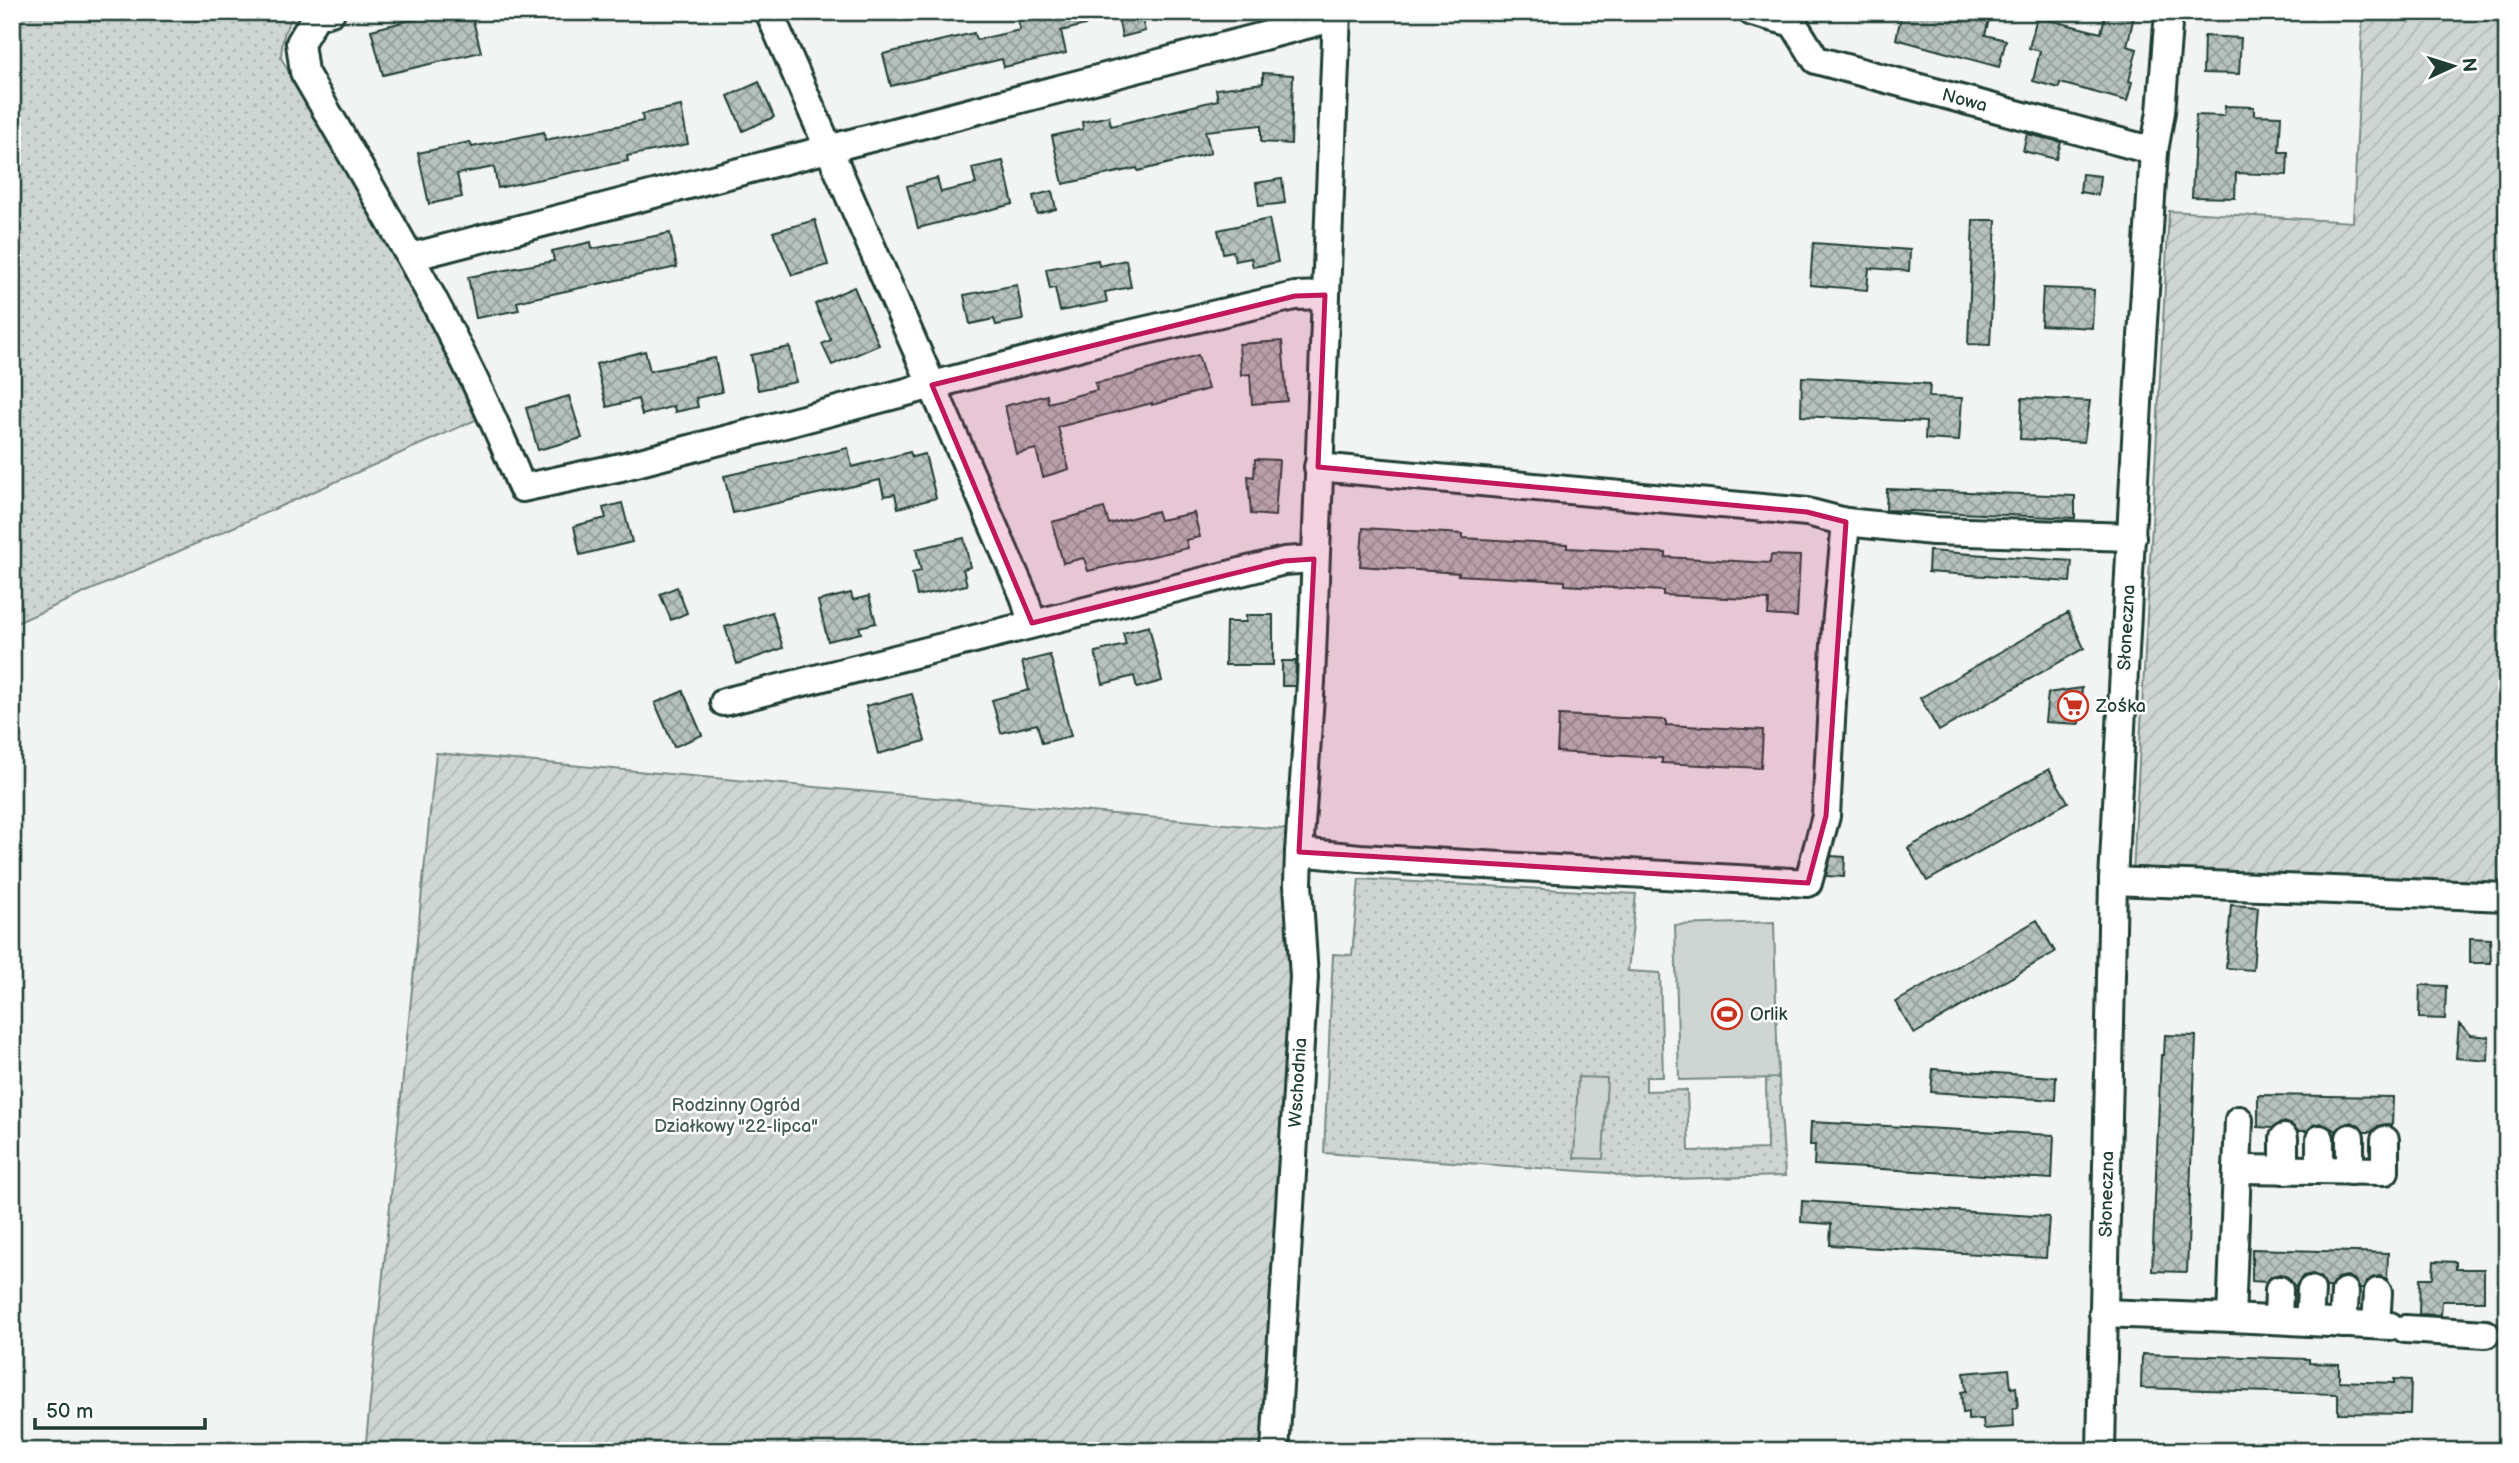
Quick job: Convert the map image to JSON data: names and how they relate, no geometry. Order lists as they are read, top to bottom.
{
  "streets": {
    "street": ["Nowa", "Słoneczna", "Wschodnia"]
  },
  "crossings": [
    ["Nowa", "Słoneczna"]
  ],
  "parks": ["Rodzinny Ogród Działkowy \"22-lipca\""],
  "places": {
    "supermarket": ["Zośka"],
    "sports": ["Orlik"]
  },
  "scale_bar": "50 m",
  "north": "right"
}
